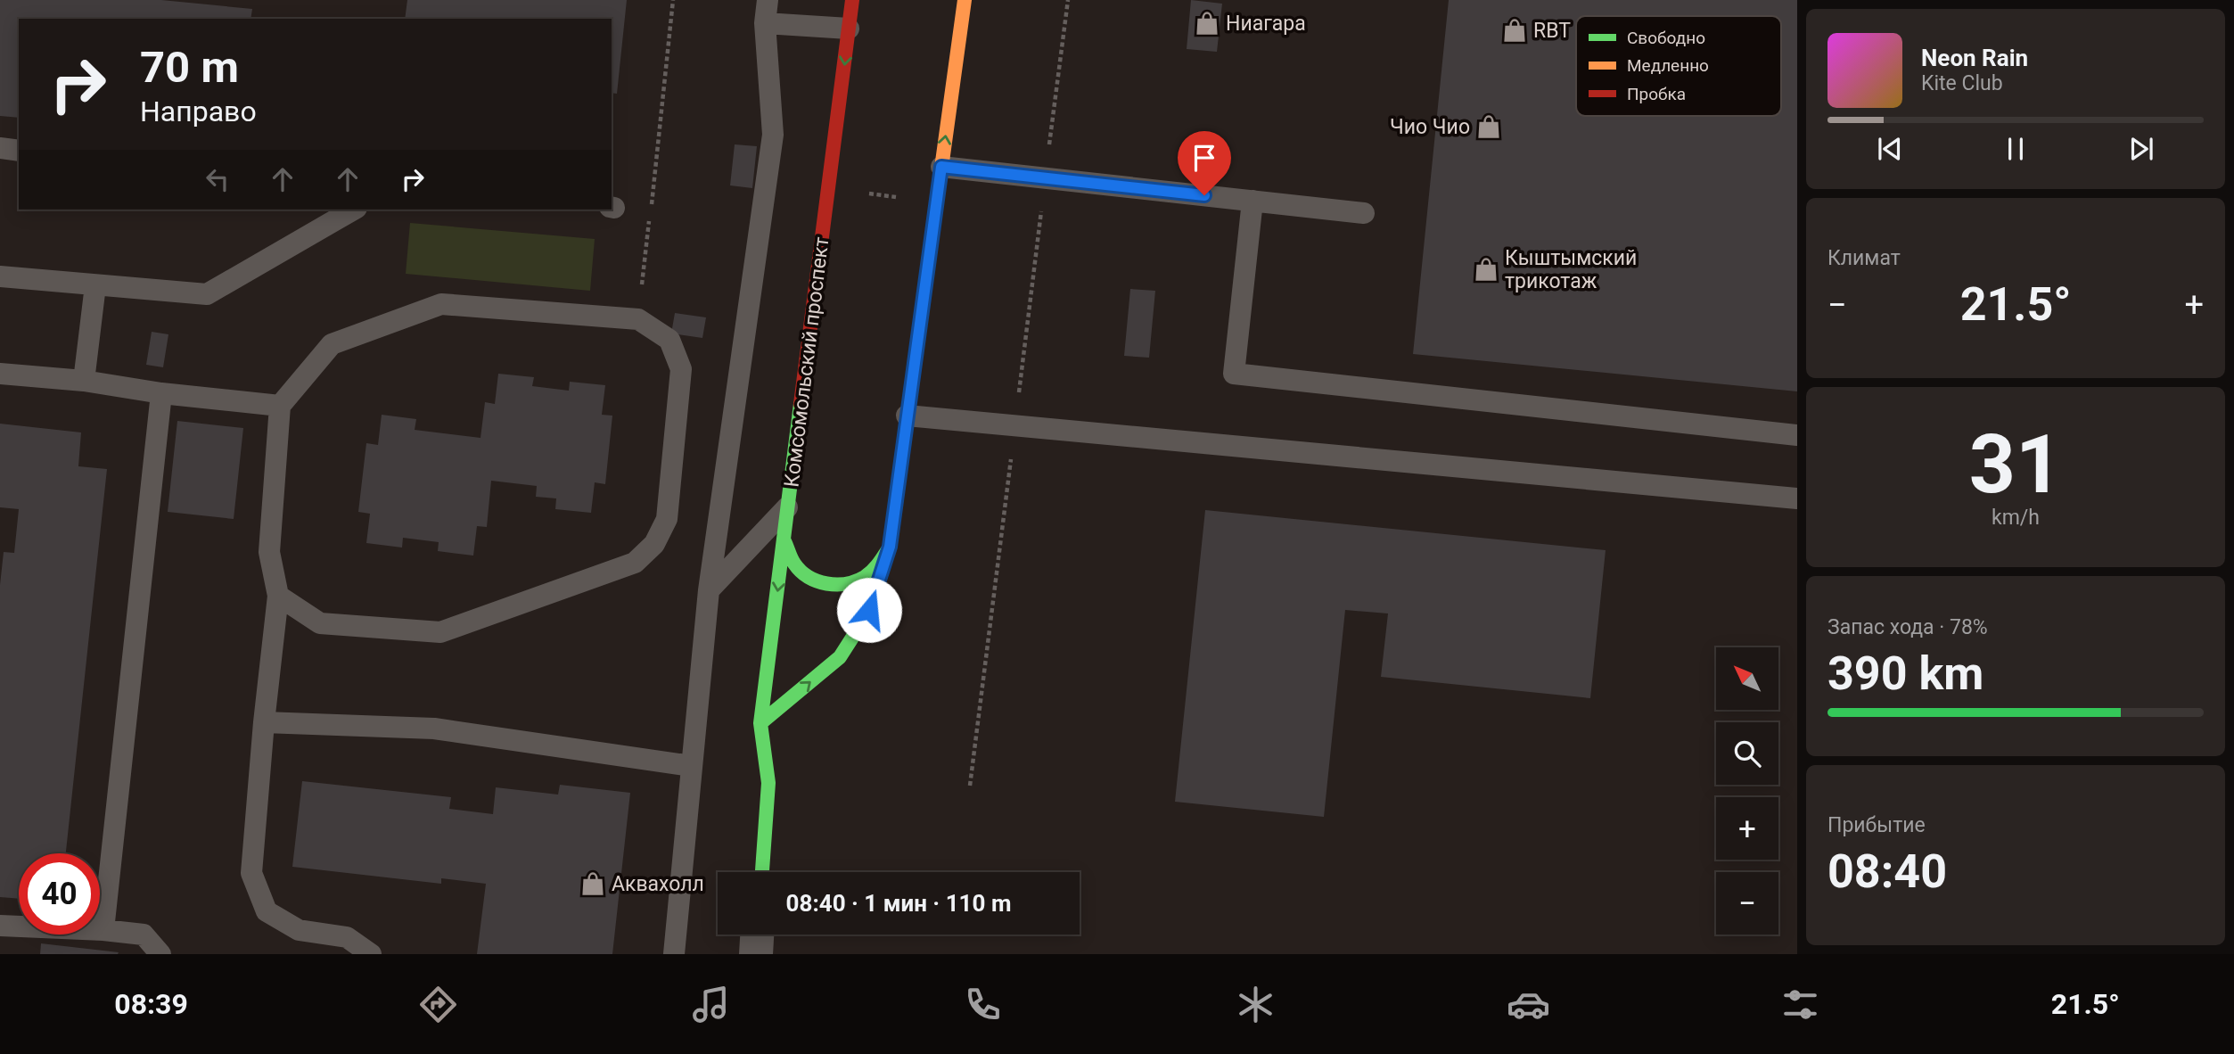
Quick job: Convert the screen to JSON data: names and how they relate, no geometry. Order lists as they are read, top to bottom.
{
  "streets": {
    "street": ["Комсомольский проспект"]
  },
  "places": {
    "shop": [
      "Ниагара",
      "RBT",
      "Чио Чио",
      "Кыштымский трикотаж",
      "Аквахолл"
    ]
  },
  "legend": ["Свободно", "Медленно", "Пробка"],
  "north": "top left",
  "page": {
    "turn": ["70 m", "Направо"],
    "song": ["Neon Rain", "Kite Club"],
    "tile": [
      "Климат",
      ["31", "km/h"],
      ["Запас хода · 78%", "390 km"],
      ["Прибытие", "08:40"]
    ],
    "heat": ["−", "21.5°", "+"],
    "map_buttons": ["+", "−"],
    "limit": "40",
    "trip": "08:40 · 1 мин · 110 m",
    "tabs": ["08:39", "21.5°"]
  }
}
